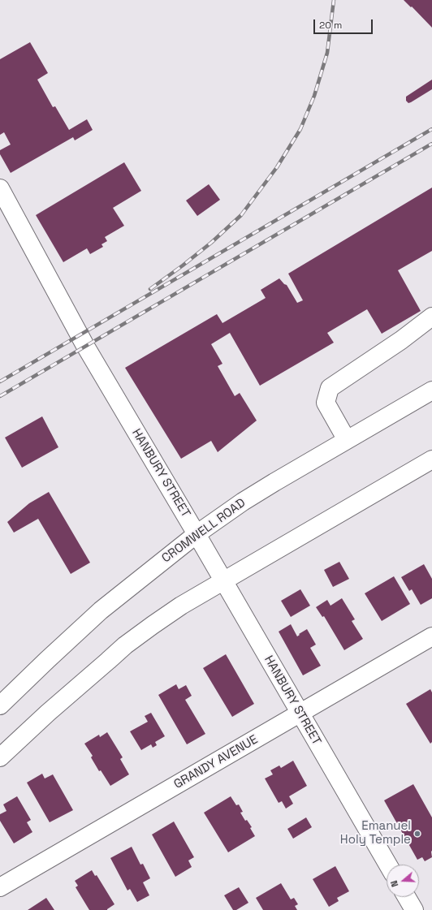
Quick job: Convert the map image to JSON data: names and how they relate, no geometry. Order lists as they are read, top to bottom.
{
  "streets": {
    "street": ["HANBURY STREET", "CROMWELL ROAD", "GRANDY AVENUE"]
  },
  "crossings": [
    ["HANBURY STREET", "CROMWELL ROAD"],
    ["HANBURY STREET", "GRANDY AVENUE"]
  ],
  "places": ["Emanuel Holy Temple"],
  "scale_bar": "20 m",
  "north": "left"
}
